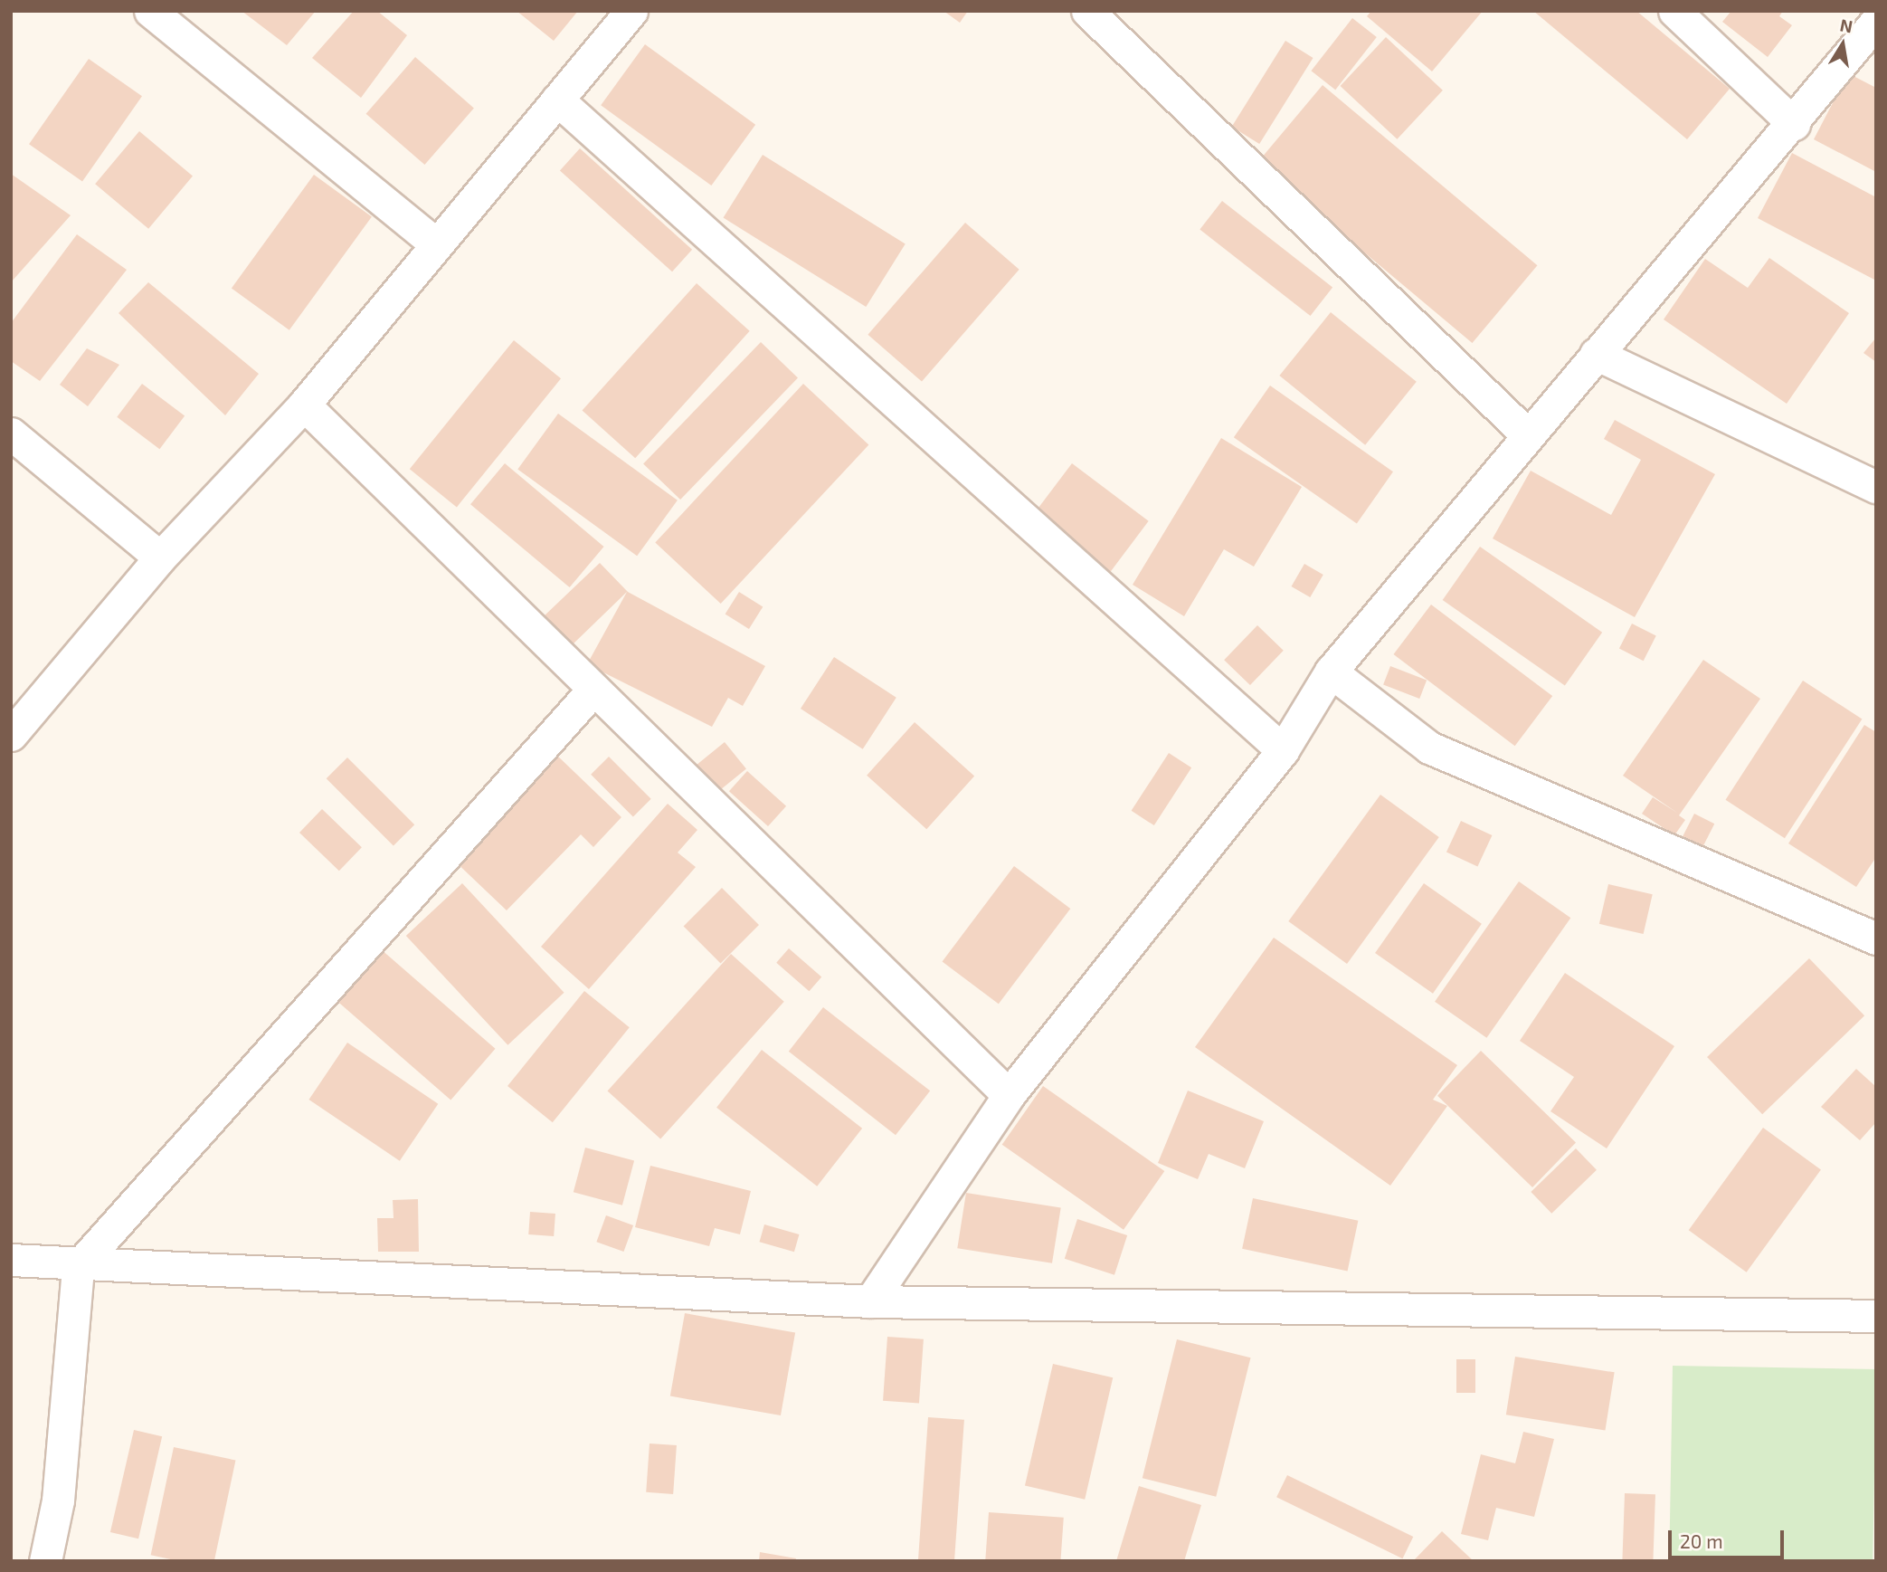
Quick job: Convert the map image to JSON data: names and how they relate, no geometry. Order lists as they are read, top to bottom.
{
  "scale_bar": "20 m",
  "north": "top"
}
